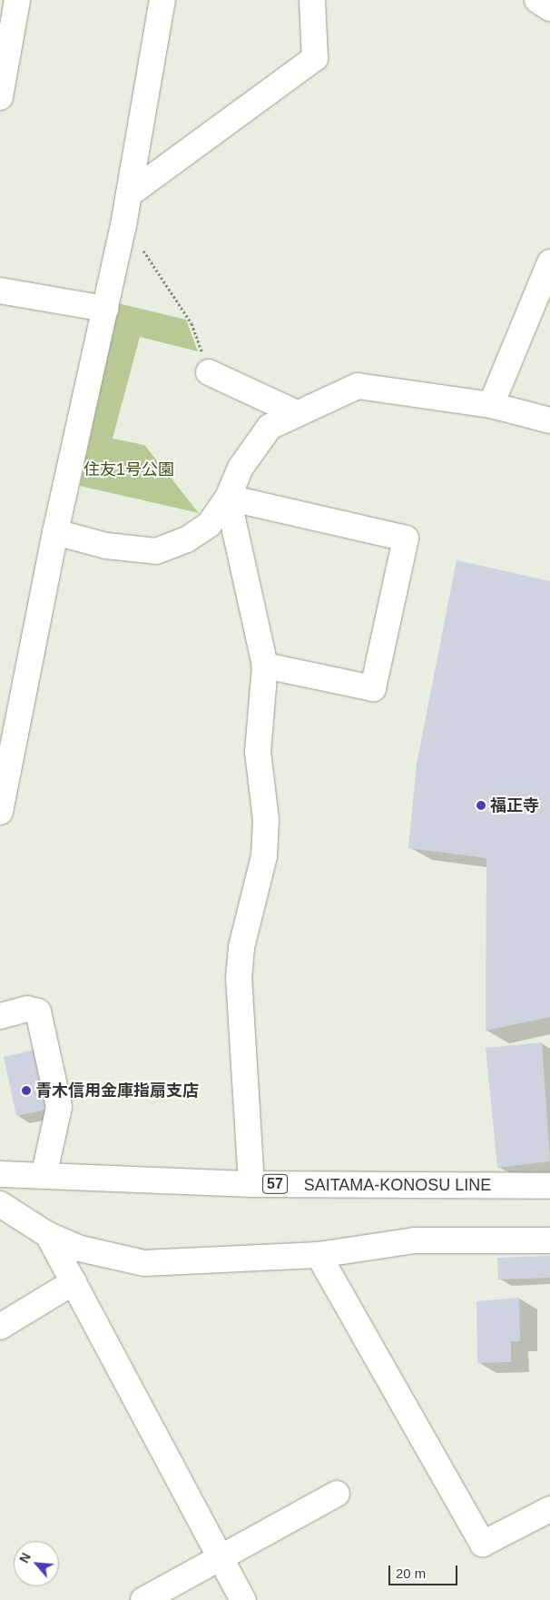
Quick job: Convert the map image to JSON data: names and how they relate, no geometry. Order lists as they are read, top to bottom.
{
  "streets": {
    "street": ["57", "SAITAMA-KONOSU LINE"]
  },
  "parks": ["住友1号公園"],
  "places": ["福正寺", "青木信用金庫指扇支店"],
  "scale_bar": "20 m",
  "north": "top left"
}
